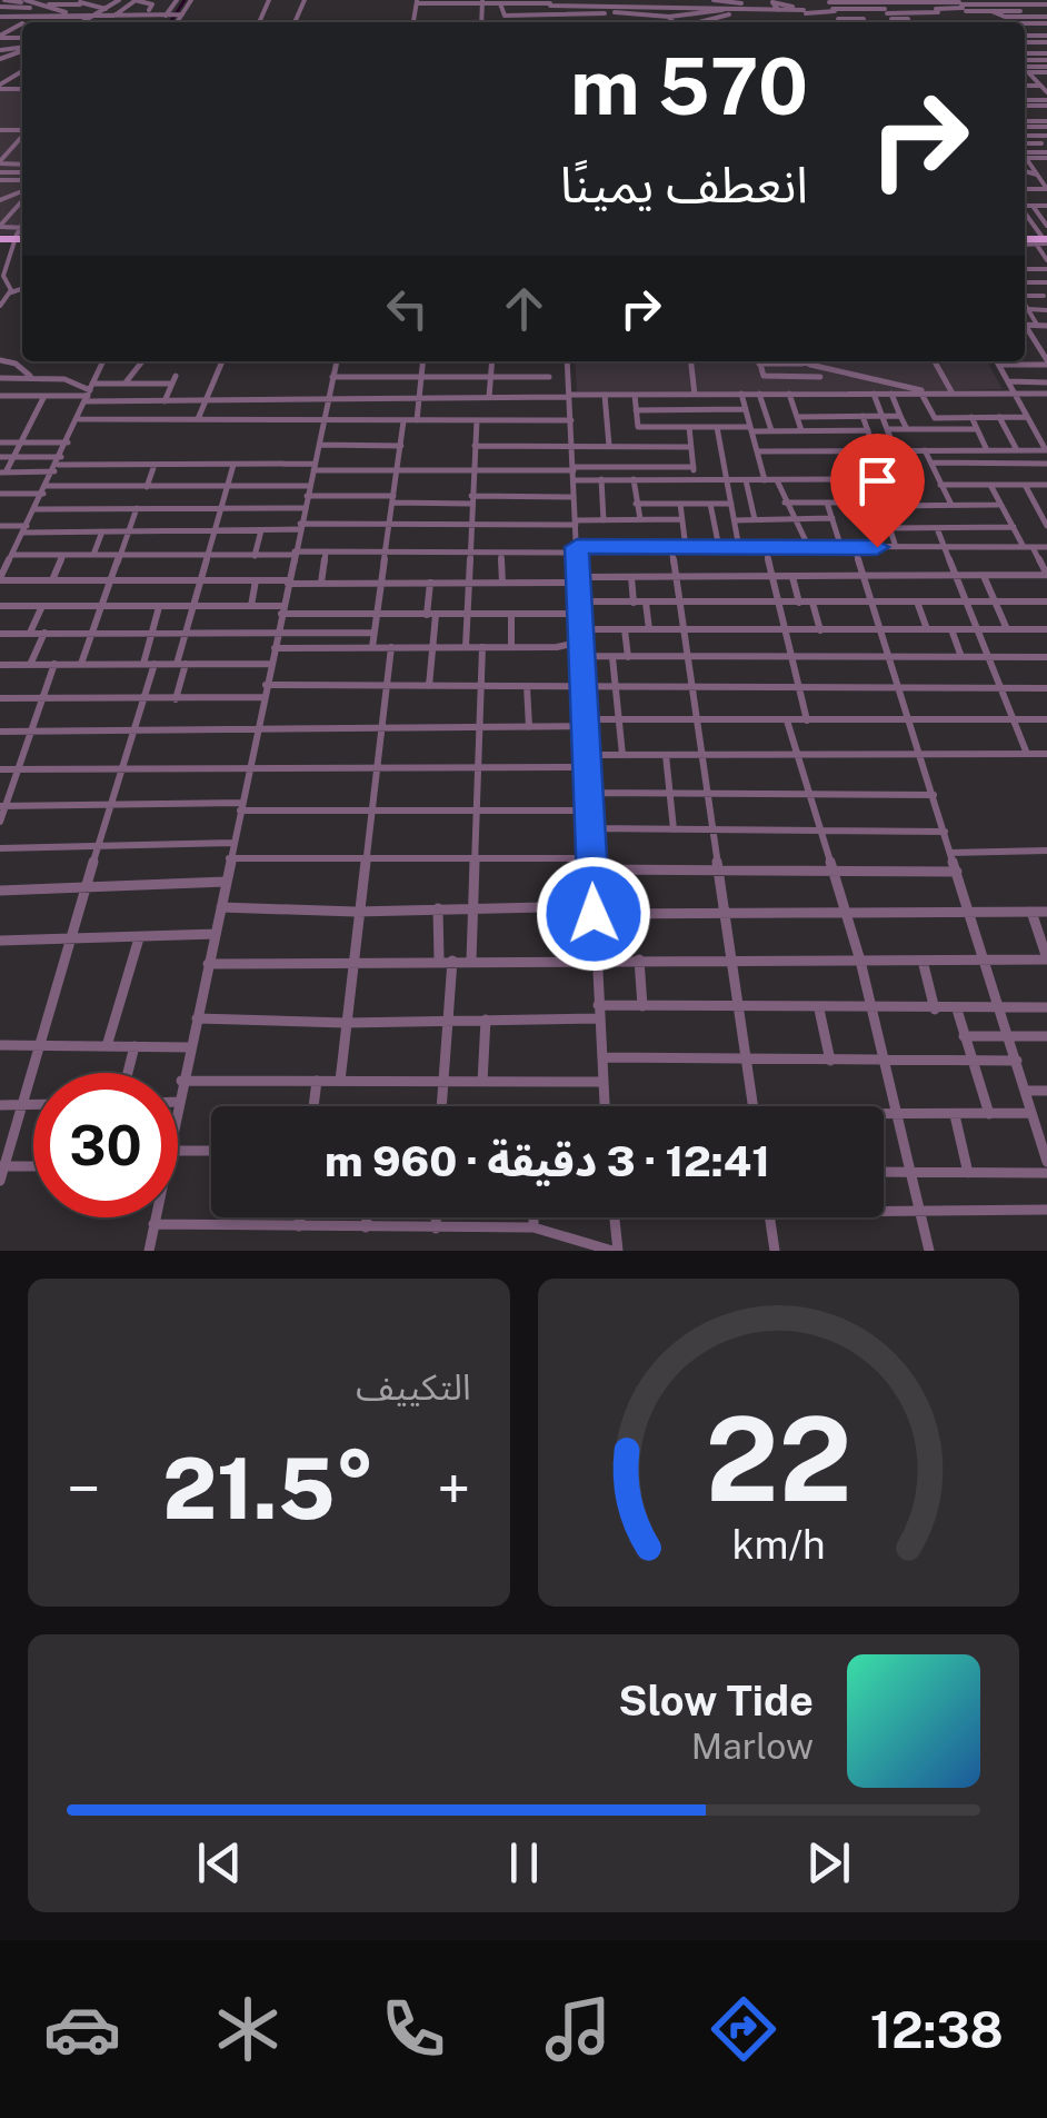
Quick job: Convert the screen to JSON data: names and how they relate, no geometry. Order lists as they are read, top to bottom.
{
  "page": {
    "turn": ["570 m", "انعطف يمينًا"],
    "limit": "30",
    "trip": "12:41 · 3 دقيقة · 960 m",
    "tile": "التكييف",
    "heat": ["−", "21.5°", "+"],
    "song": ["Slow Tide", "Marlow"],
    "tabs": "12:38",
    "gauge": ["22", "km/h"]
  }
}
